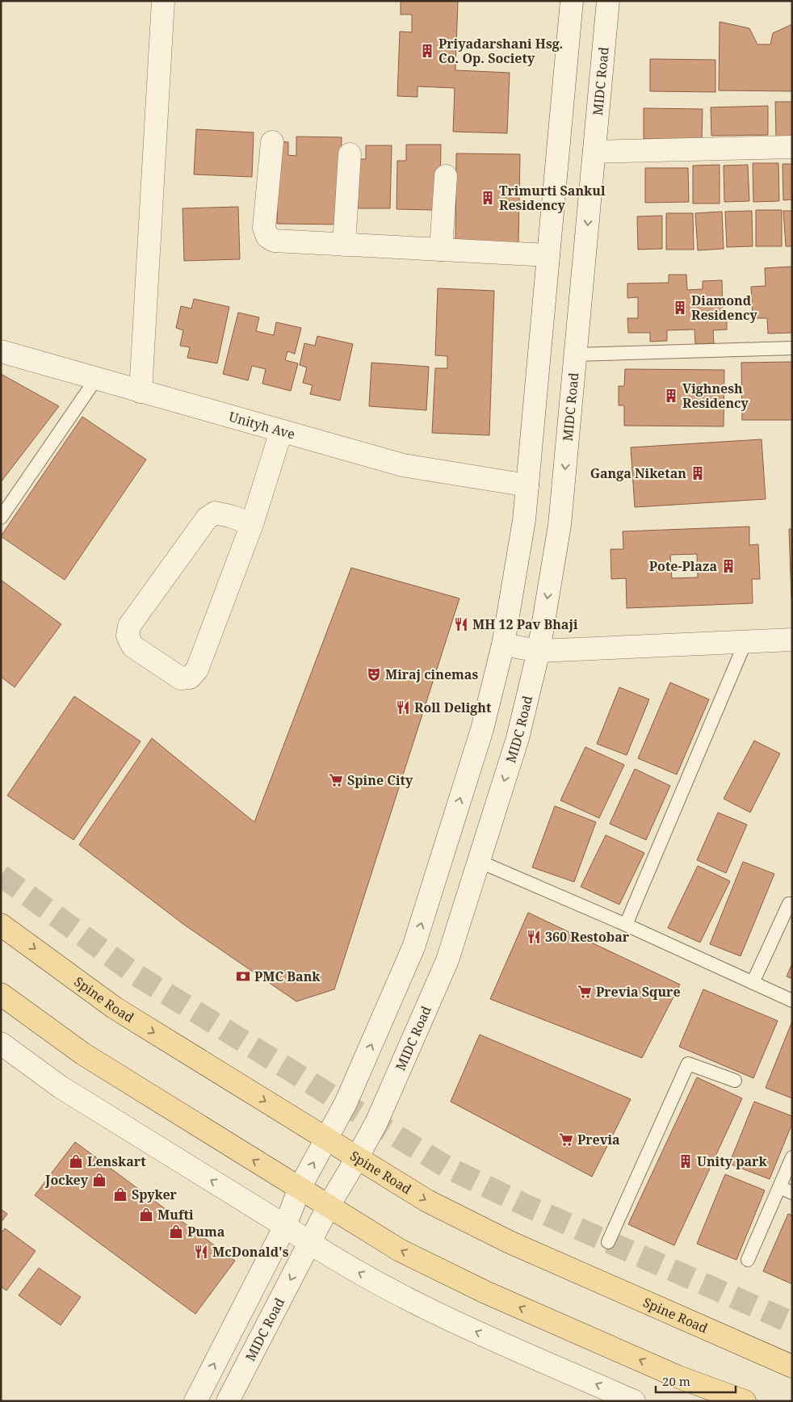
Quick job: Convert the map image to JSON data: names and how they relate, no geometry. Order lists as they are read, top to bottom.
{
  "streets": {
    "main road": ["Spine Road"],
    "street": ["MIDC Road", "Unityh Ave"]
  },
  "crossings": [
    ["MIDC Road", "Spine Road"]
  ],
  "places": {
    "building": [
      "Priyadarshani Hsg. Co. Op. Society",
      "Trimurti Sankul Residency",
      "Diamond Residency",
      "Vighnesh Residency",
      "Ganga Niketan",
      "Pote-Plaza",
      "Unity park"
    ],
    "restaurant": [
      "MH 12 Pav Bhaji",
      "Roll Delight",
      "360 Restobar",
      "McDonald's"
    ],
    "theatre": ["Miraj cinemas"],
    "supermarket": ["Spine City", "Previa Squre", "Previa"],
    "bank": ["PMC Bank"],
    "shop": [
      "Lenskart",
      "Jockey",
      "Spyker",
      "Mufti",
      "Puma"
    ]
  },
  "scale_bar": "20 m"
}
